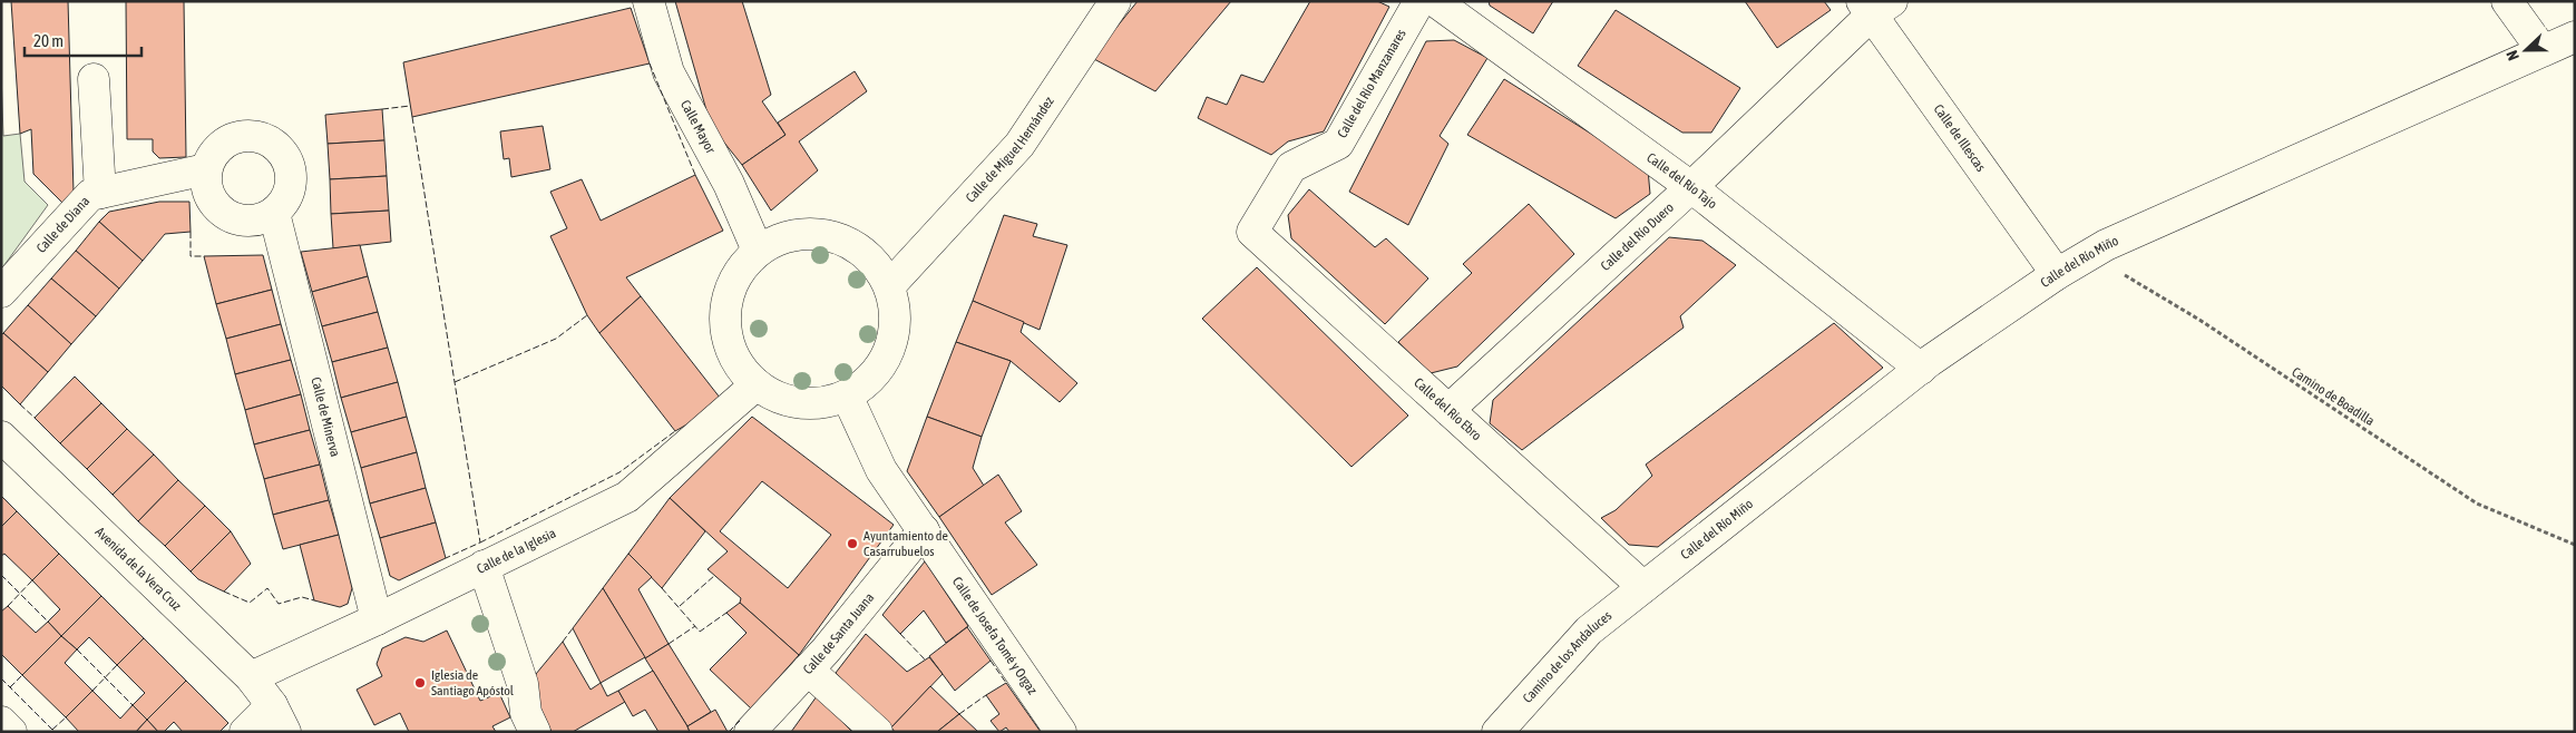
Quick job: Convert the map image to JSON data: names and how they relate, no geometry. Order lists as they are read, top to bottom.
{
  "streets": {
    "street": [
      "Calle del Río Manzanares",
      "Calle Mayor",
      "Calle de Illescas",
      "Calle de Miguel Hernández",
      "Calle del Río Tajo",
      "Calle de Diana",
      "Calle del Río Duero",
      "Calle del Río Miño",
      "Calle del Río Ebro",
      "Calle de Minerva",
      "Calle de la Iglesia",
      "Avenida de la Vera Cruz",
      "Calle de Santa Juana",
      "Calle de Josefa Tomé y Orgaz",
      "Camino de los Andaluces"
    ],
    "path": ["Camino de Boadilla"]
  },
  "crossings": [
    ["Calle del Río Manzanares", "Calle del Río Tajo"],
    ["Calle del Río Manzanares", "Calle del Río Ebro"],
    ["Calle Mayor", "Calle de Miguel Hernández"],
    ["Calle Mayor", "Calle de la Iglesia"],
    ["Calle Mayor", "Calle de Josefa Tomé y Orgaz"],
    ["Calle de Illescas", "Calle del Río Duero"],
    ["Calle de Illescas", "Calle del Río Miño"],
    ["Calle de Miguel Hernández", "Calle de la Iglesia"],
    ["Calle de Miguel Hernández", "Calle de Josefa Tomé y Orgaz"],
    ["Calle del Río Tajo", "Calle del Río Duero"],
    ["Calle del Río Tajo", "Calle del Río Miño"],
    ["Calle de Diana", "Calle de Minerva"],
    ["Calle del Río Duero", "Calle del Río Ebro"],
    ["Calle del Río Miño", "Camino de Boadilla"],
    ["Calle del Río Miño", "Calle del Río Ebro"],
    ["Calle del Río Miño", "Camino de los Andaluces"],
    ["Calle del Río Ebro", "Camino de los Andaluces"],
    ["Calle de Minerva", "Calle de la Iglesia"],
    ["Calle de la Iglesia", "Avenida de la Vera Cruz"],
    ["Calle de la Iglesia", "Calle de Josefa Tomé y Orgaz"],
    ["Calle de Santa Juana", "Calle de Josefa Tomé y Orgaz"]
  ],
  "places": ["Ayuntamiento de Casarrubuelos", "Iglesia de Santiago Apóstol"],
  "scale_bar": "20 m",
  "north": "left"
}
